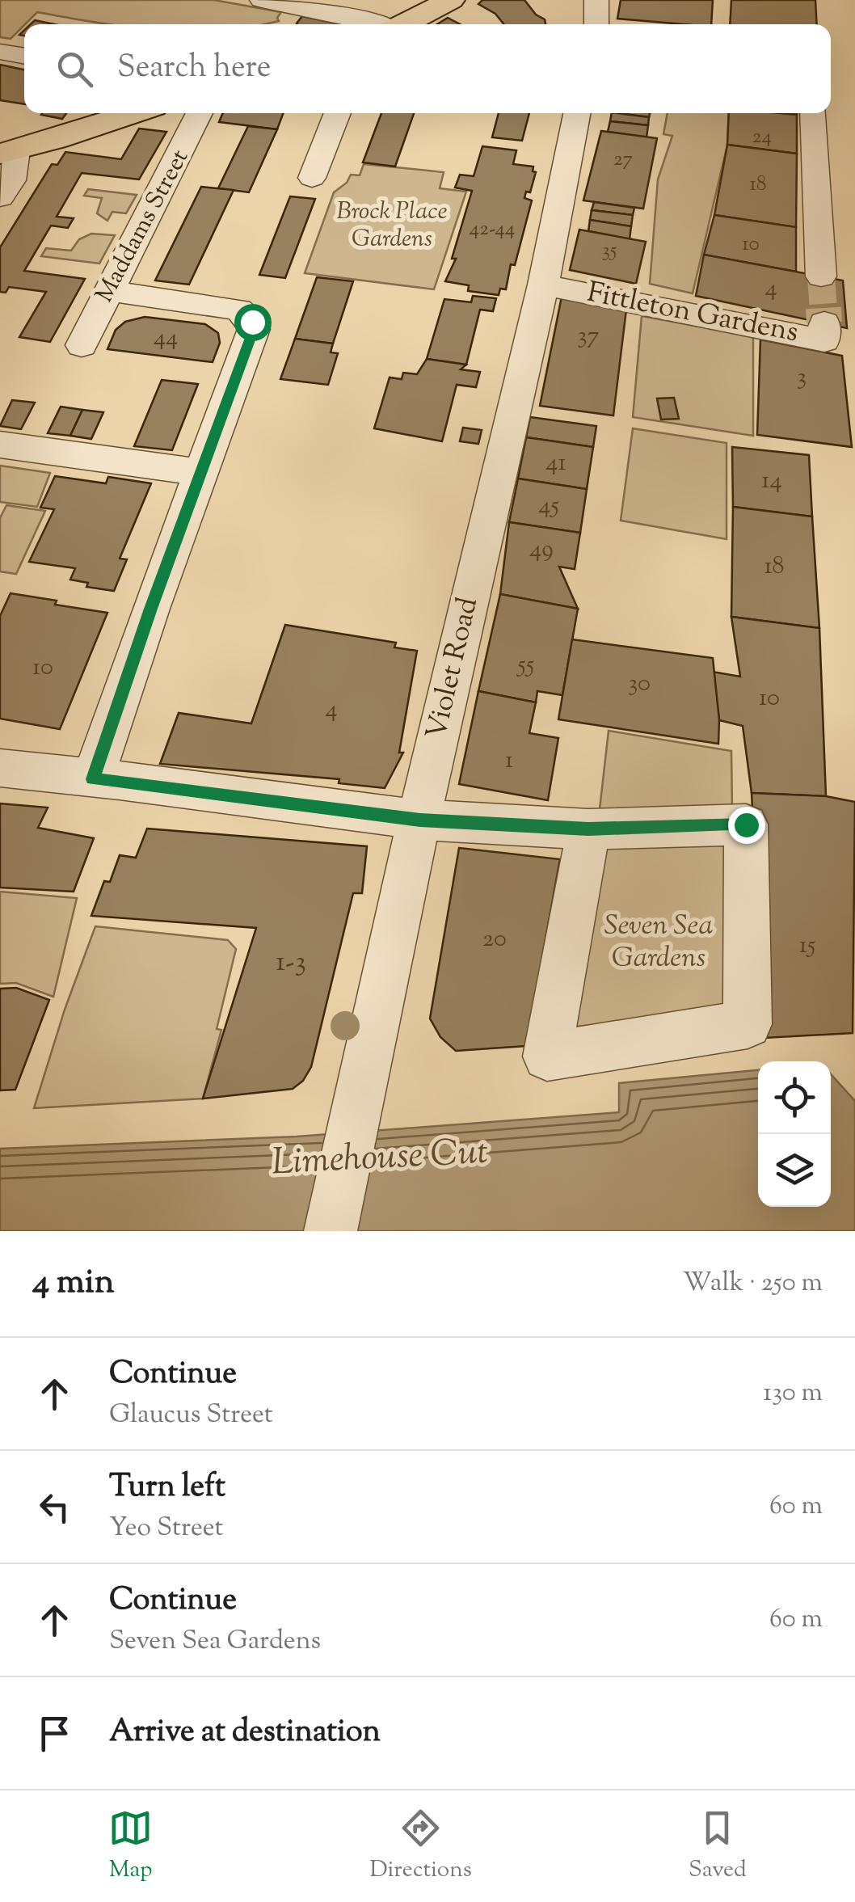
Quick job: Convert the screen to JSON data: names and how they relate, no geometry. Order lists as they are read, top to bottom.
{
  "streets": {
    "street": ["Maddams Street", "Fittleton Gardens", "Violet Road"]
  },
  "crossings": [
    ["Fittleton Gardens", "Violet Road"]
  ],
  "water": ["Limehouse Cut"],
  "parks": ["Brock Place Gardens", "Seven Sea Gardens"],
  "house_numbers": [
    "24",
    "27",
    "18",
    "42-44",
    "10",
    "35",
    "4",
    "37",
    "44",
    "3",
    "41",
    "14",
    "45",
    "49",
    "18",
    "55",
    "10",
    "30",
    "10",
    "4",
    "1",
    "20",
    "15",
    "1-3"
  ],
  "page": {
    "search": "Search here",
    "heading": ["4 min", "Walk · 250 m"],
    "list": [
      ["Continue", "Glaucus Street", "130 m"],
      ["Turn left", "Yeo Street", "60 m"],
      ["Continue", "Seven Sea Gardens", "60 m"],
      "Arrive at destination"
    ],
    "nav": ["Map", "Directions", "Saved"]
  }
}
